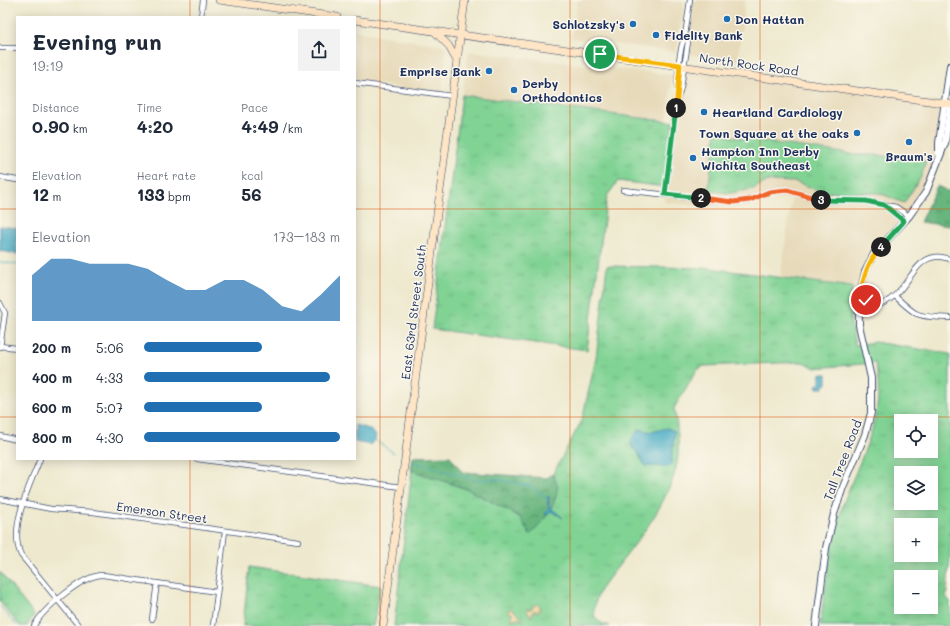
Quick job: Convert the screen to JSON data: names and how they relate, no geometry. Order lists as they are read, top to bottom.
{
  "streets": {
    "main road": ["North Rock Road", "East 63rd Street South"],
    "street": ["Tall Tree Road", "Emerson Street"]
  },
  "crossings": [
    ["North Rock Road", "East 63rd Street South"],
    ["North Rock Road", "Tall Tree Road"]
  ],
  "places": [
    "Don Hattan",
    "Schlotzsky's",
    "Fidelity Bank",
    "Emprise Bank",
    "Derby Orthodontics",
    "Heartland Cardiology",
    "Town Square at the oaks",
    "Braum's",
    "Hampton Inn Derby Wichita Southeast"
  ],
  "page": {
    "heading": ["Evening run", "19:19"],
    "stats": [
      ["Distance", "0.90 km"],
      ["Time", "4:20"],
      ["Pace", "4:49 /km"],
      ["Elevation", "12 m"],
      ["Heart rate", "133 bpm"],
      ["kcal", "56"]
    ],
    "pins": [
      "1",
      "2",
      "3",
      "4"
    ],
    "chart": ["Elevation", "173–183 m"],
    "list": [
      {
        "name": "200 m",
        "note": "5:06"
      },
      {
        "name": "400 m",
        "note": "4:33"
      },
      {
        "name": "600 m",
        "note": "5:07"
      },
      {
        "name": "800 m",
        "note": "4:30"
      }
    ],
    "map_buttons": ["+", "−"]
  }
}
